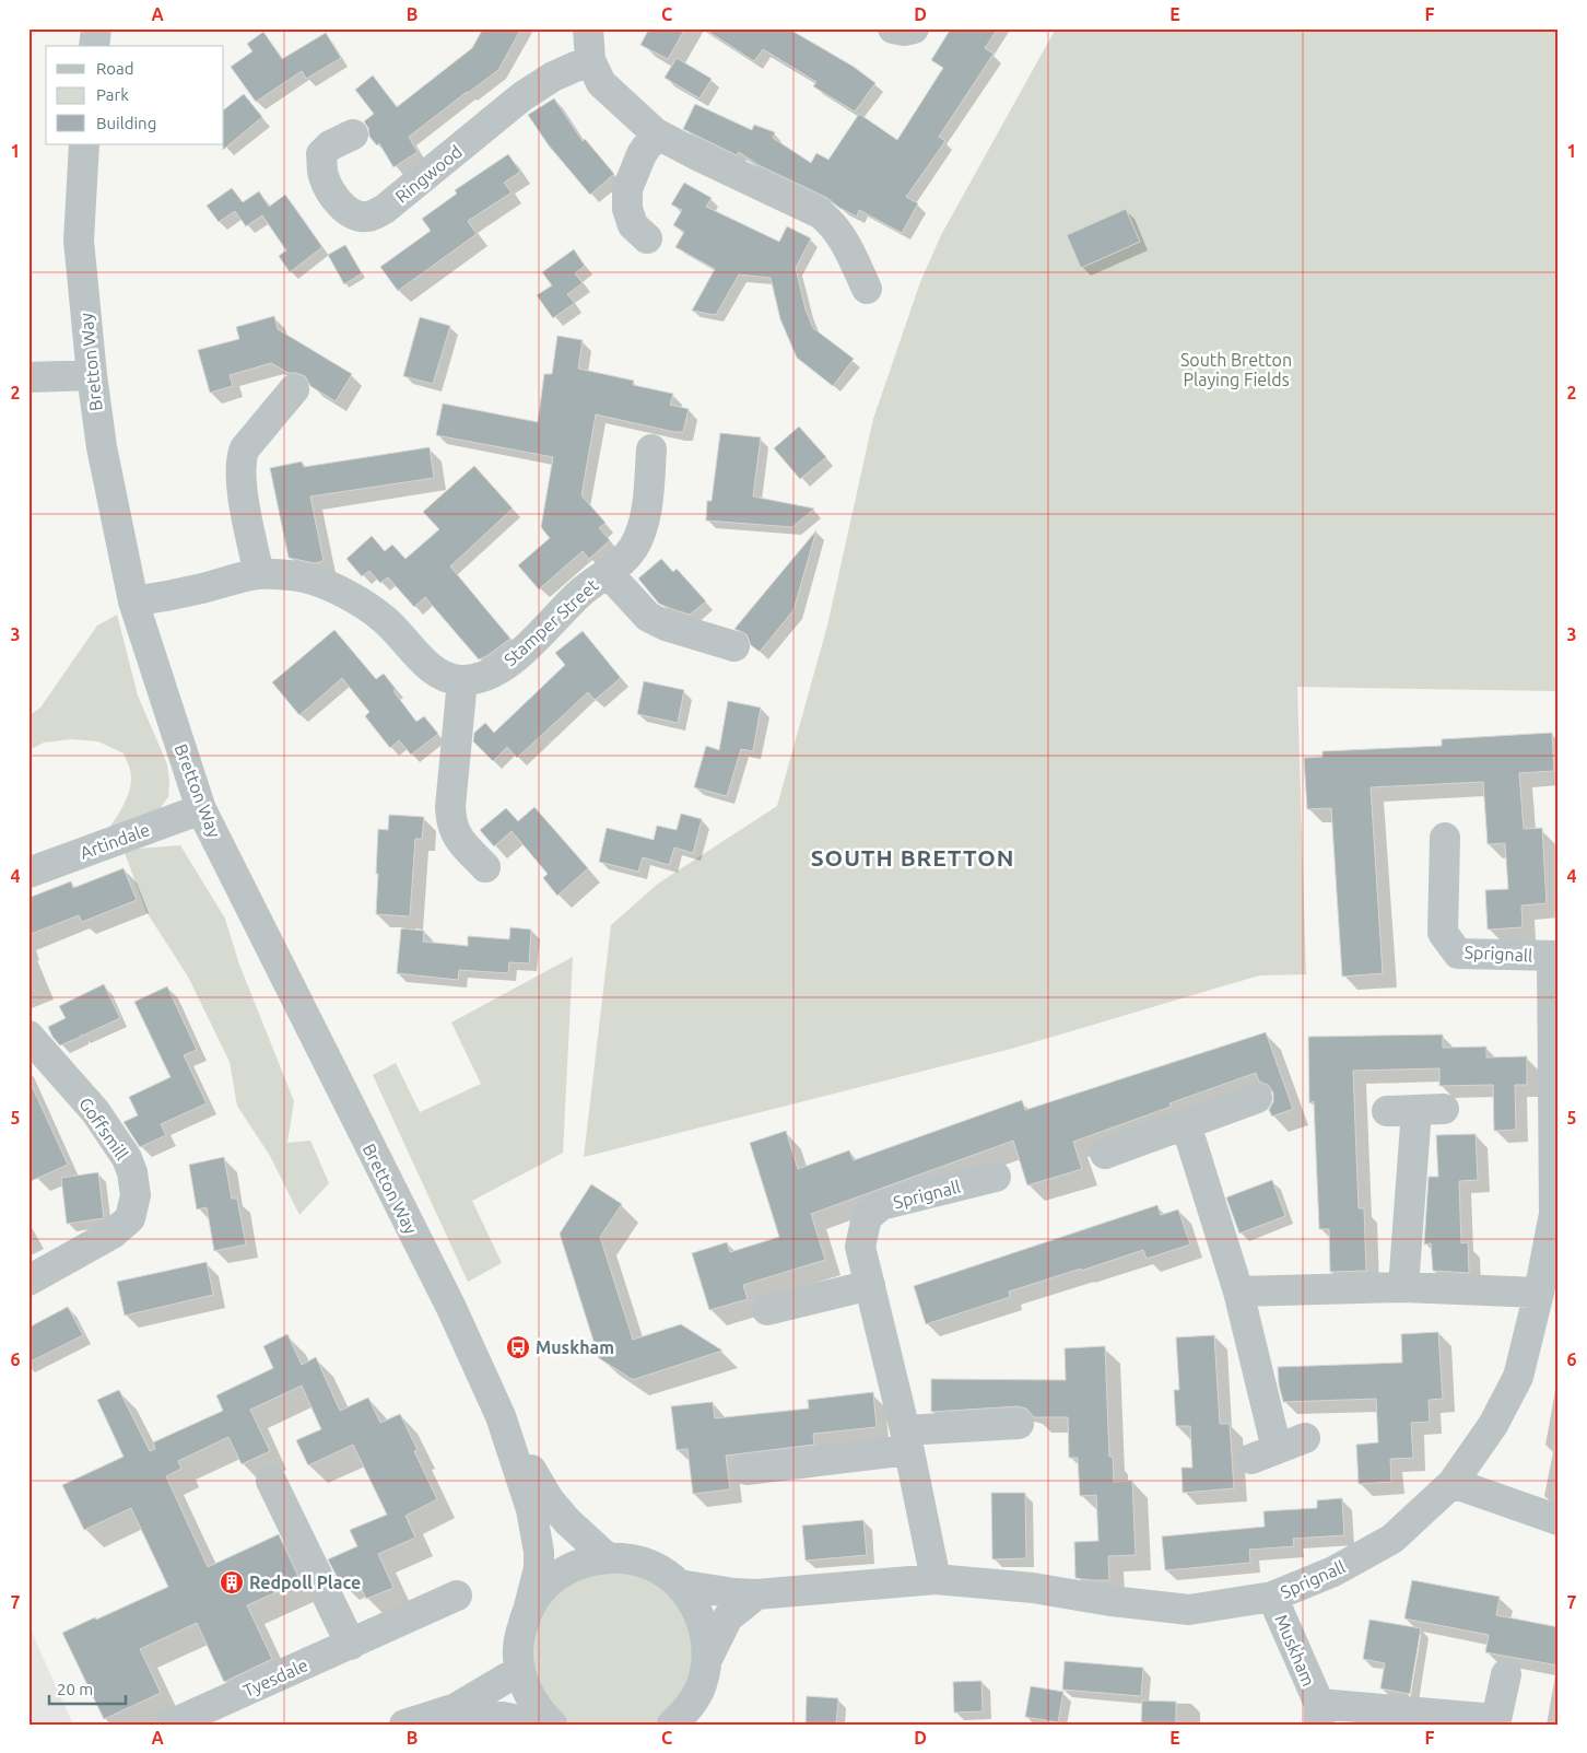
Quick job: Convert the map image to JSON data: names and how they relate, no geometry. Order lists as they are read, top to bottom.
{
  "streets": {
    "street": [
      "Ringwood",
      "Bretton Way",
      "Stamper Street",
      "Artindale",
      "Sprignall",
      "Goffsmill",
      "Muskham",
      "Tyesdale"
    ]
  },
  "crossings": [
    ["Bretton Way", "Artindale"],
    ["Sprignall", "Muskham"]
  ],
  "districts": ["SOUTH BRETTON"],
  "parks": ["South Bretton Playing Fields"],
  "places": {
    "bus stop": ["Muskham"],
    "building": ["Redpoll Place"]
  },
  "legend": ["Road", "Park", "Building"],
  "scale_bar": "20 m",
  "grid": {
    "columns": [
      "A",
      "B",
      "C",
      "D",
      "E",
      "F"
    ],
    "rows": [
      "1",
      "2",
      "3",
      "4",
      "5",
      "6",
      "7"
    ]
  }
}
